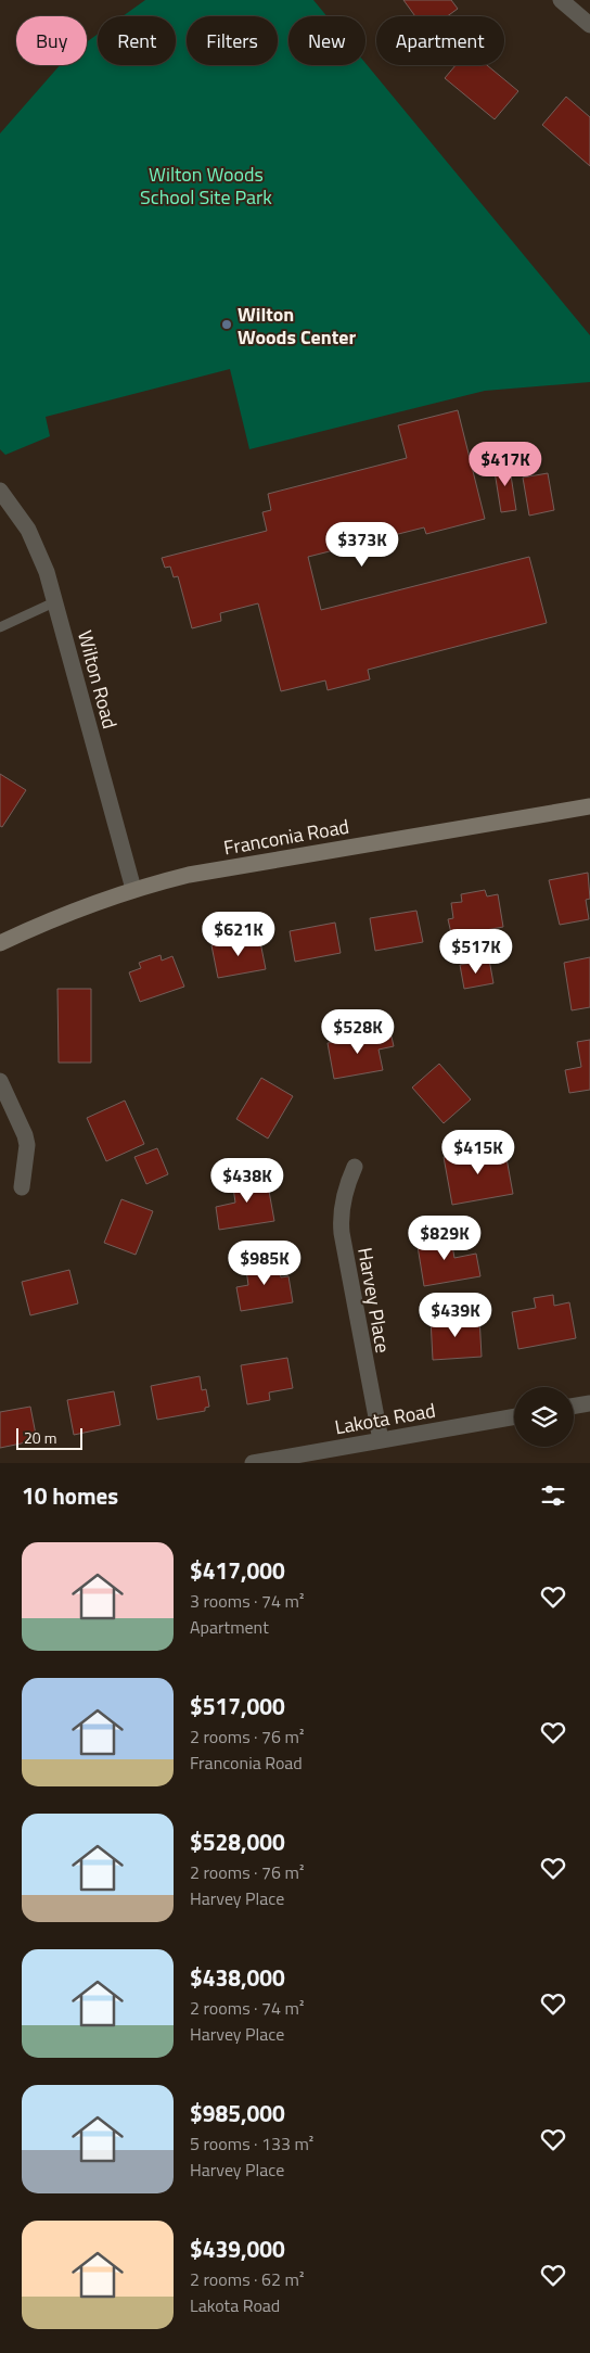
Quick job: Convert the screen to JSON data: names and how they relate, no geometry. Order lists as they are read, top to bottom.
{
  "streets": {
    "main road": ["Franconia Road"],
    "street": ["Wilton Road", "Harvey Place", "Lakota Road"]
  },
  "crossings": [
    ["Wilton Road", "Franconia Road"],
    ["Harvey Place", "Lakota Road"]
  ],
  "parks": ["Wilton Woods School Site Park"],
  "places": ["Wilton Woods Center"],
  "scale_bar": "20 m",
  "page": {
    "chip": [
      "Buy",
      "Rent",
      "Filters",
      "New",
      "Apartment"
    ],
    "price": [
      "$417K",
      "$373K",
      "$621K",
      "$517K",
      "$528K",
      "$415K",
      "$438K",
      "$829K",
      "$985K",
      "$439K"
    ],
    "scale": "20 m",
    "heading": "10 homes",
    "list": [
      {
        "name": "$417,000",
        "note": "3 rooms · 74 m² · Apartment"
      },
      {
        "name": "$517,000",
        "note": "2 rooms · 76 m² · Franconia Road"
      },
      {
        "name": "$528,000",
        "note": "2 rooms · 76 m² · Harvey Place"
      },
      {
        "name": "$438,000",
        "note": "2 rooms · 74 m² · Harvey Place"
      },
      {
        "name": "$985,000",
        "note": "5 rooms · 133 m² · Harvey Place"
      },
      {
        "name": "$439,000",
        "note": "2 rooms · 62 m² · Lakota Road"
      }
    ]
  }
}
